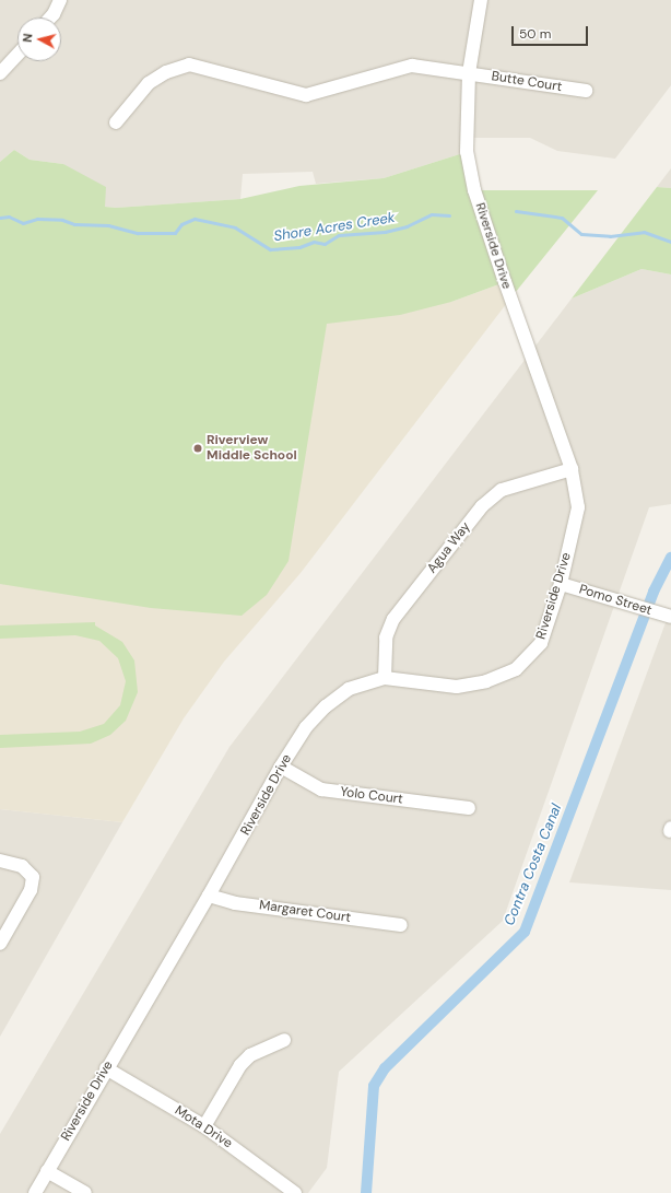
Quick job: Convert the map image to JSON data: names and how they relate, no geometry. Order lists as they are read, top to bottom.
{
  "streets": {
    "street": [
      "Butte Court",
      "Riverside Drive",
      "Agua Way",
      "Pomo Street",
      "Yolo Court",
      "Margaret Court",
      "Mota Drive"
    ]
  },
  "crossings": [
    ["Butte Court", "Riverside Drive"],
    ["Riverside Drive", "Agua Way"],
    ["Riverside Drive", "Pomo Street"],
    ["Riverside Drive", "Yolo Court"],
    ["Riverside Drive", "Margaret Court"],
    ["Riverside Drive", "Mota Drive"]
  ],
  "water": ["Shore Acres Creek", "Contra Costa Canal"],
  "places": ["Riverview Middle School"],
  "scale_bar": "50 m",
  "north": "left"
}
